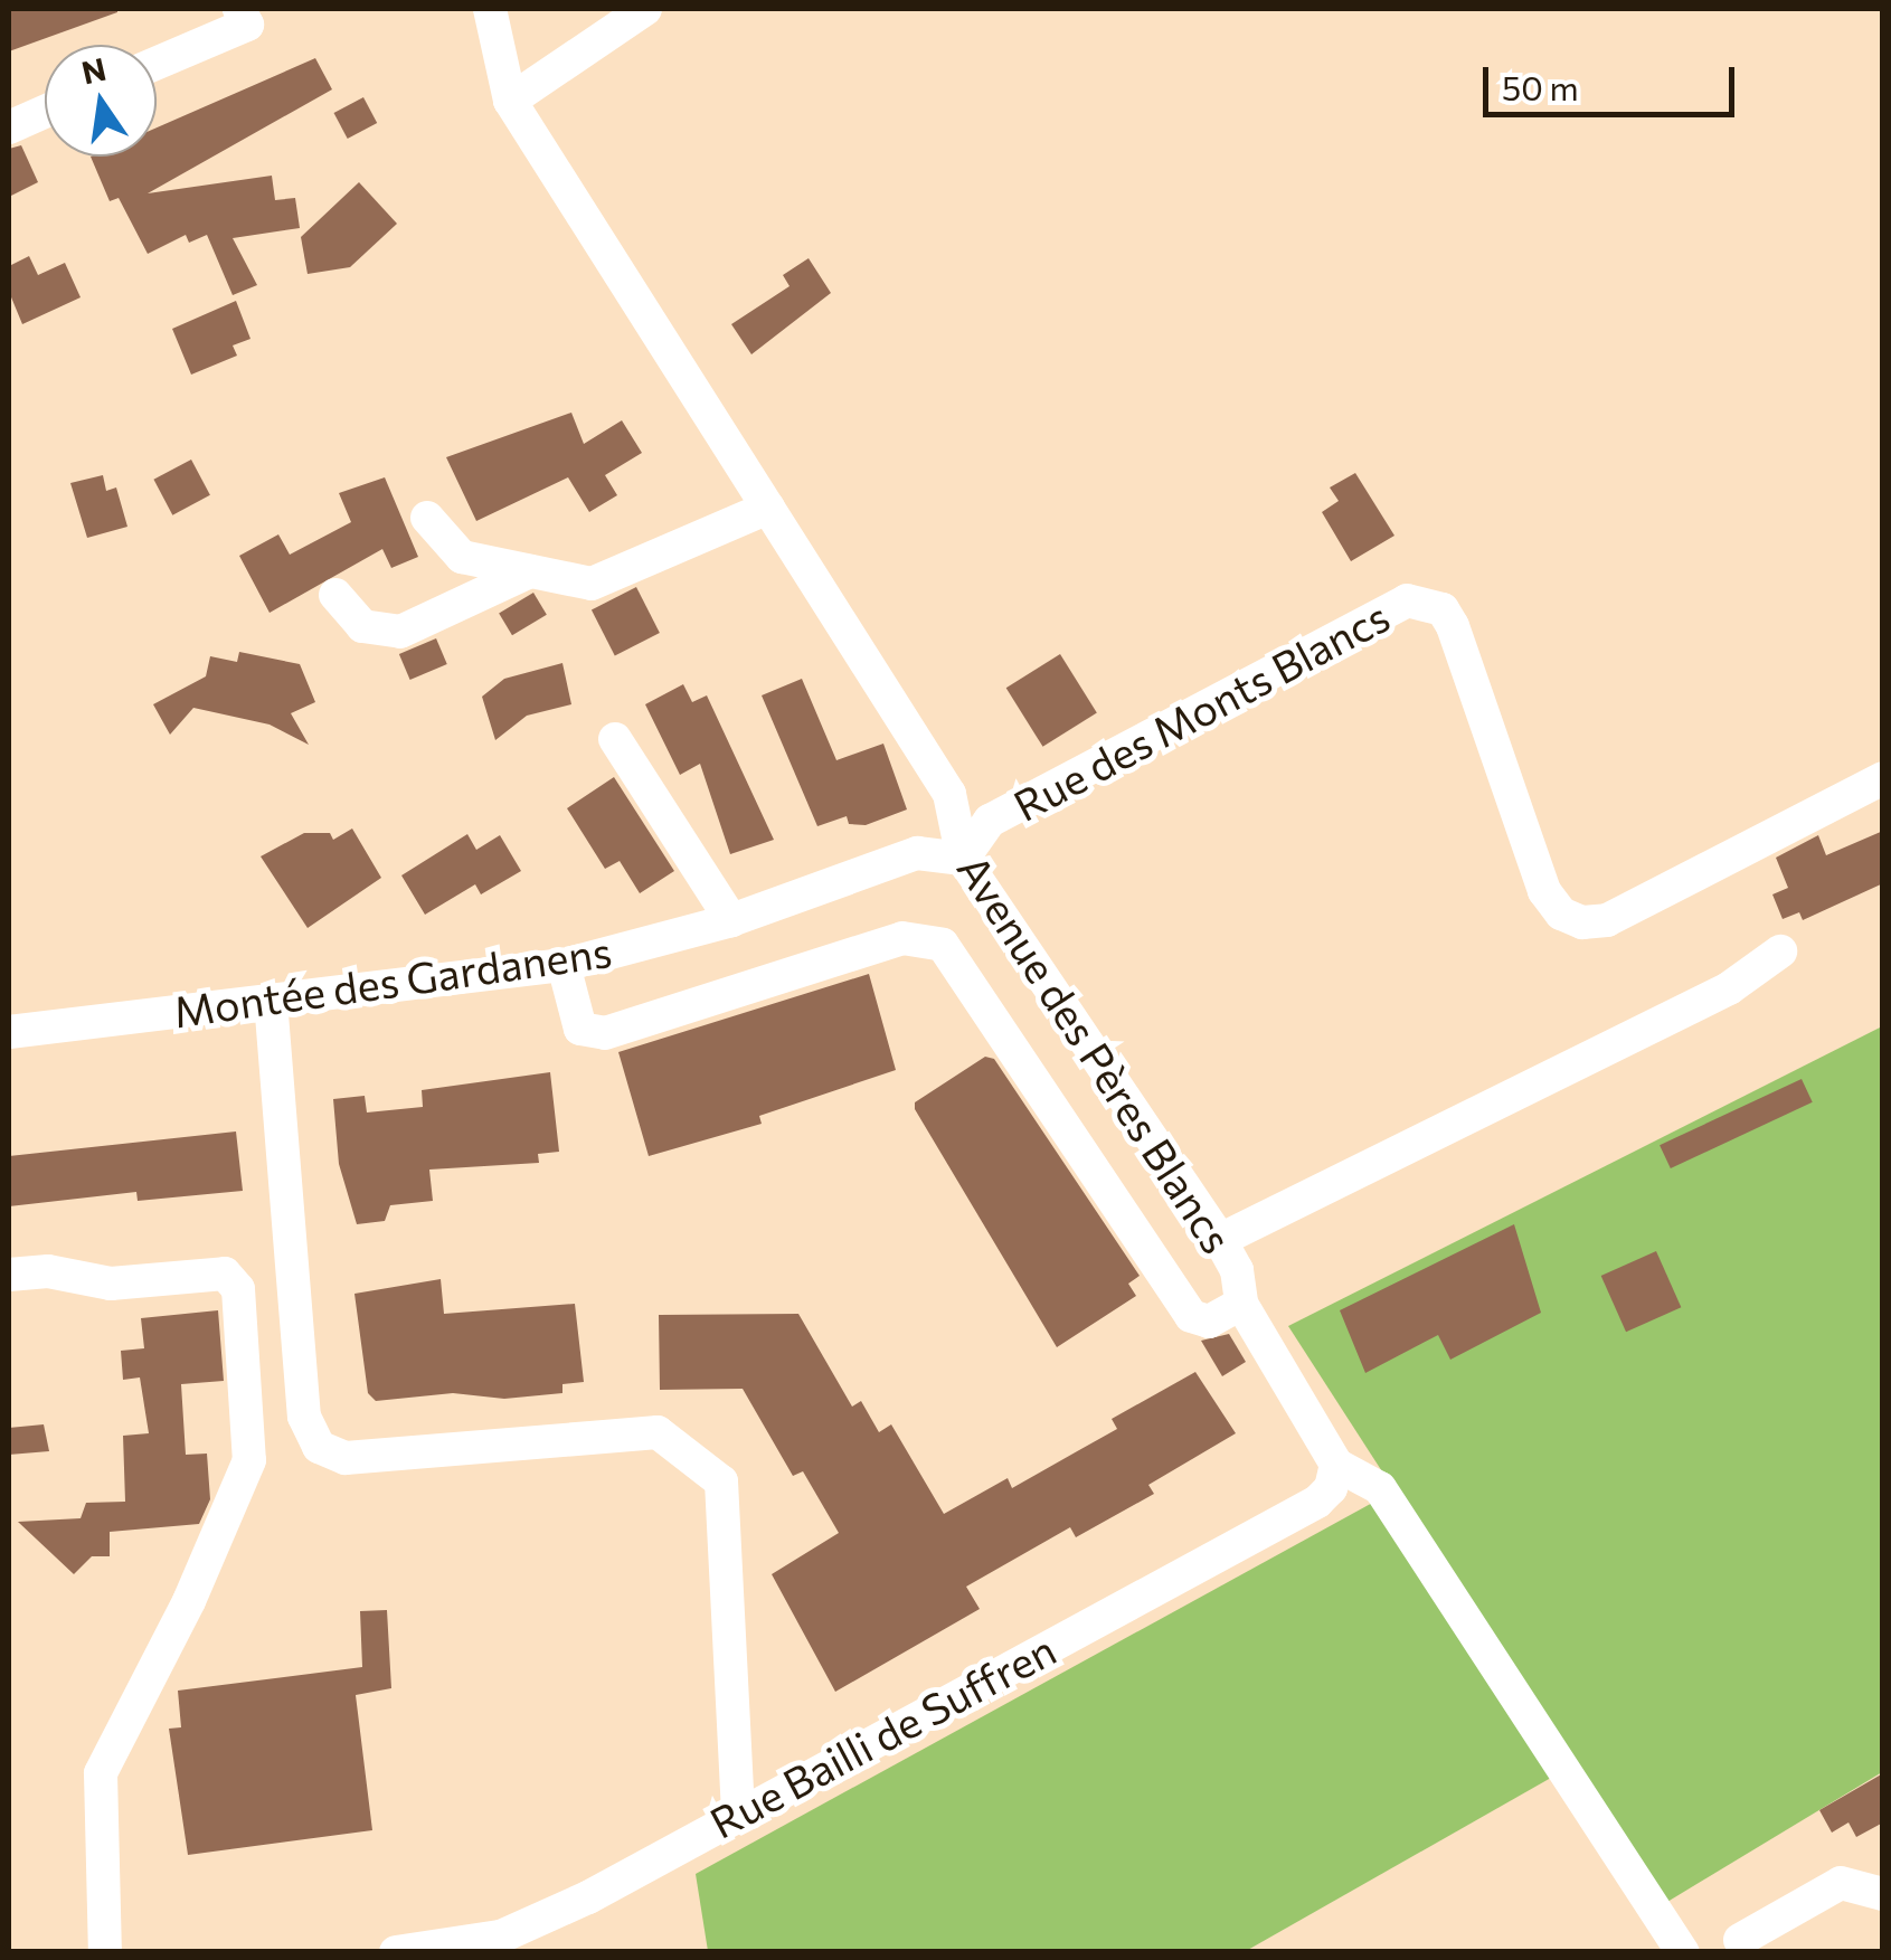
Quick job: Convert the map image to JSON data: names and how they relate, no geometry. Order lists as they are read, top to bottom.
{
  "streets": {
    "street": [
      "Rue des Monts Blancs",
      "Montée des Gardanens",
      "Avenue des Pères Blancs",
      "Rue Bailli de Suffren"
    ]
  },
  "crossings": [
    ["Rue des Monts Blancs", "Montée des Gardanens"],
    ["Rue des Monts Blancs", "Avenue des Pères Blancs"],
    ["Montée des Gardanens", "Avenue des Pères Blancs"],
    ["Avenue des Pères Blancs", "Rue Bailli de Suffren"]
  ],
  "scale_bar": "50 m",
  "north": "top"
}
